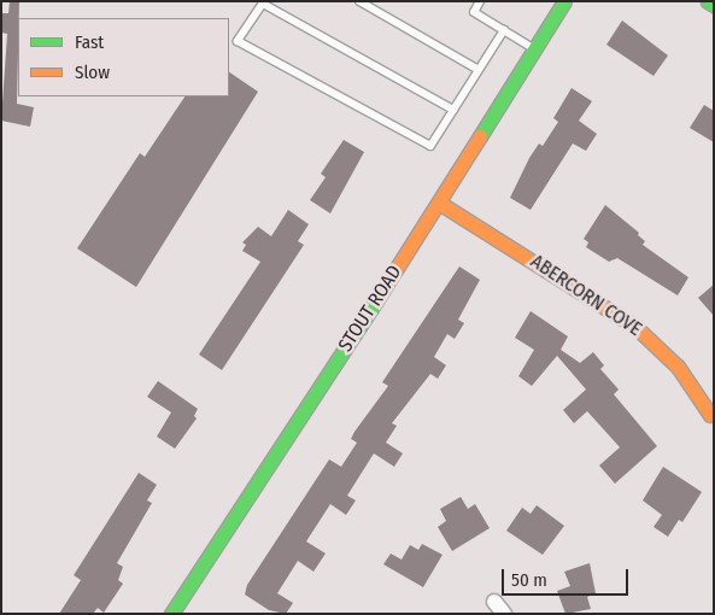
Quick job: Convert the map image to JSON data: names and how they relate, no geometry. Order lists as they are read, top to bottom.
{
  "streets": {
    "street": ["ABERCORN COVE", "STOUT ROAD"]
  },
  "crossings": [
    ["ABERCORN COVE", "STOUT ROAD"]
  ],
  "legend": ["Fast", "Slow"],
  "scale_bar": "50 m"
}
